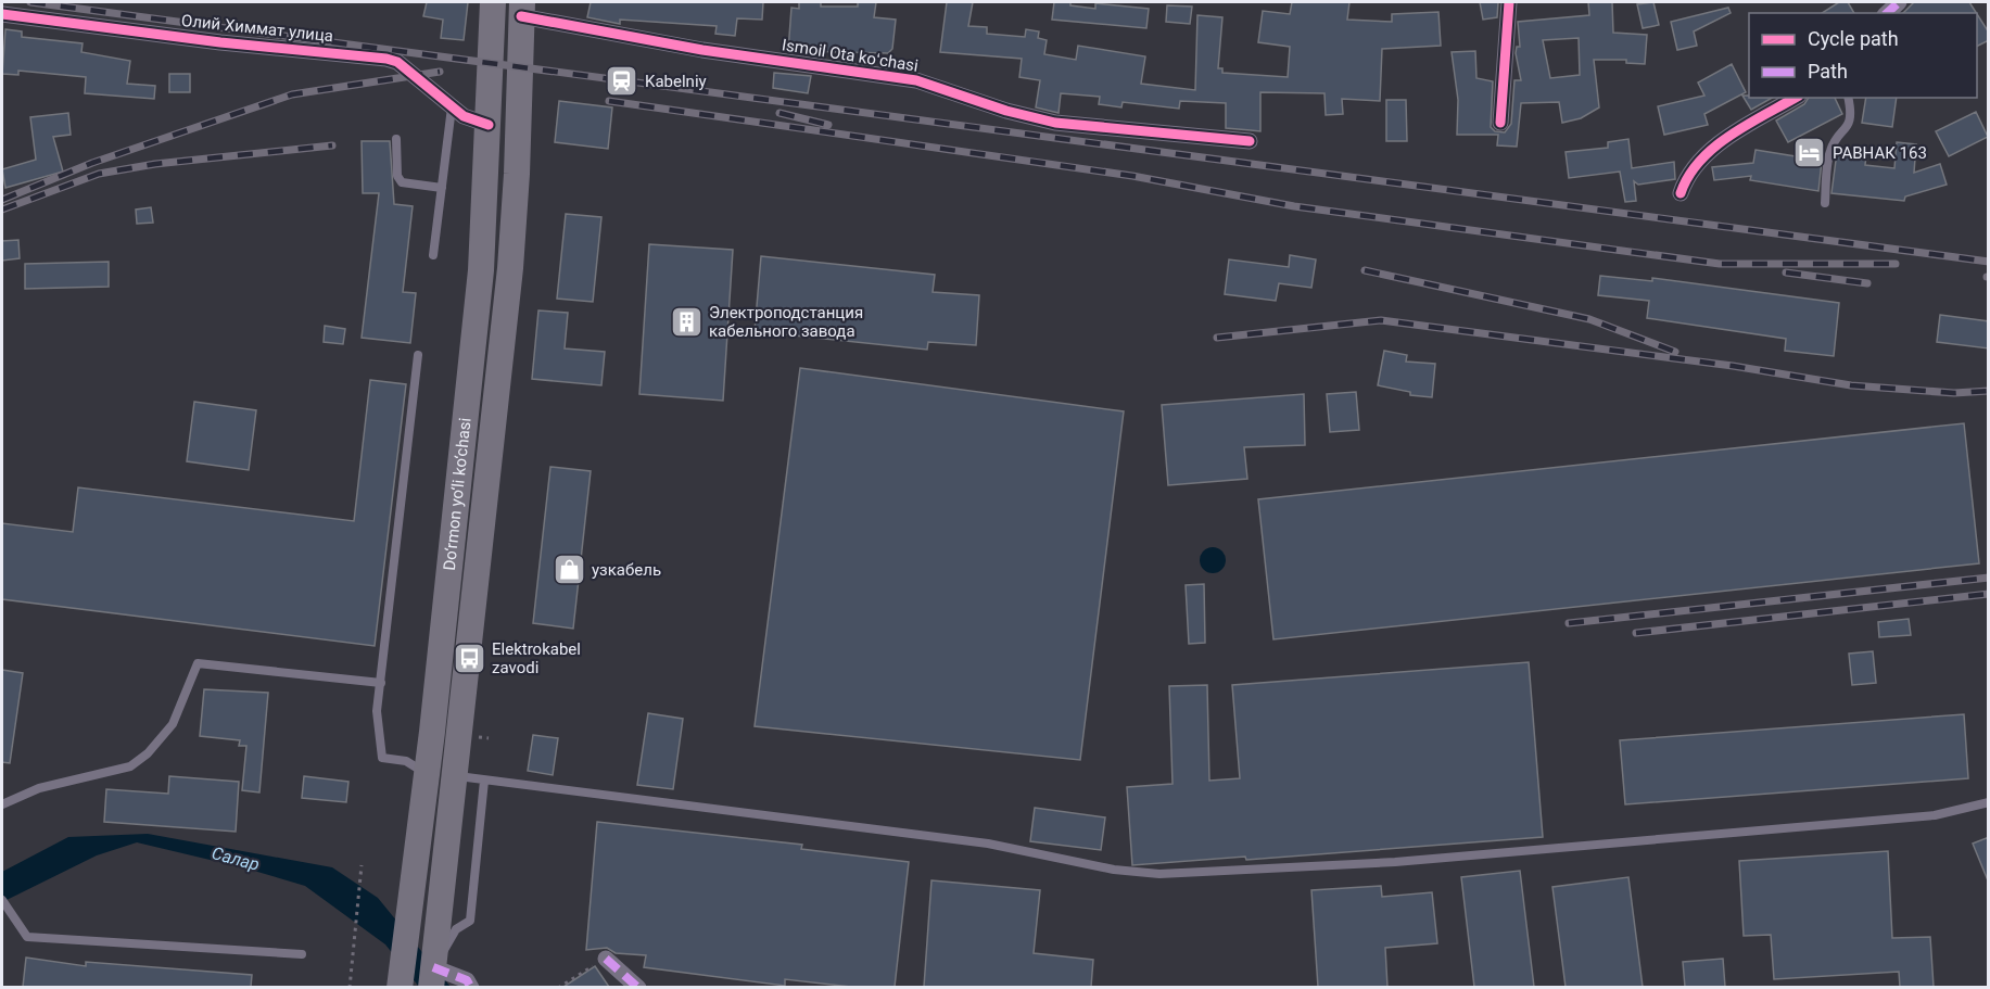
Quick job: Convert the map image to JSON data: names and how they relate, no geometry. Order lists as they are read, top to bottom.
{
  "streets": {
    "main road": ["Do‘rmon yo‘li ko‘chasi"],
    "street": ["Олий Химмат улица", "Ismoil Ota koʻchasi"]
  },
  "crossings": [
    ["Олий Химмат улица", "Do‘rmon yo‘li ko‘chasi"],
    ["Ismoil Ota koʻchasi", "Do‘rmon yo‘li ko‘chasi"]
  ],
  "water": ["Салар"],
  "places": {
    "station": ["Kabelniy"],
    "hotel": ["РАВНАК 163"],
    "building": ["Электроподстанция кабельного завода"],
    "shop": ["узкабель"],
    "bus stop": ["Elektrokabel zavodi"]
  },
  "legend": ["Cycle path", "Path"]
}
